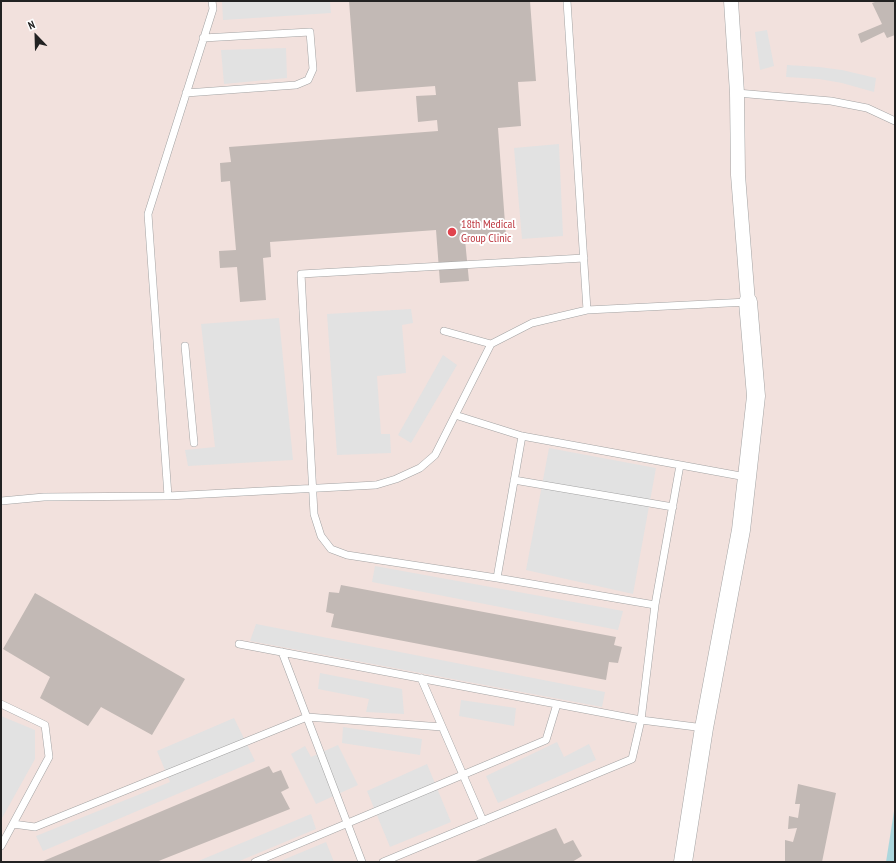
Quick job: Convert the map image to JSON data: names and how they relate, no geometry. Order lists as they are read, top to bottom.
{
  "places": ["18th Medical Group Clinic"],
  "north": "top left"
}
